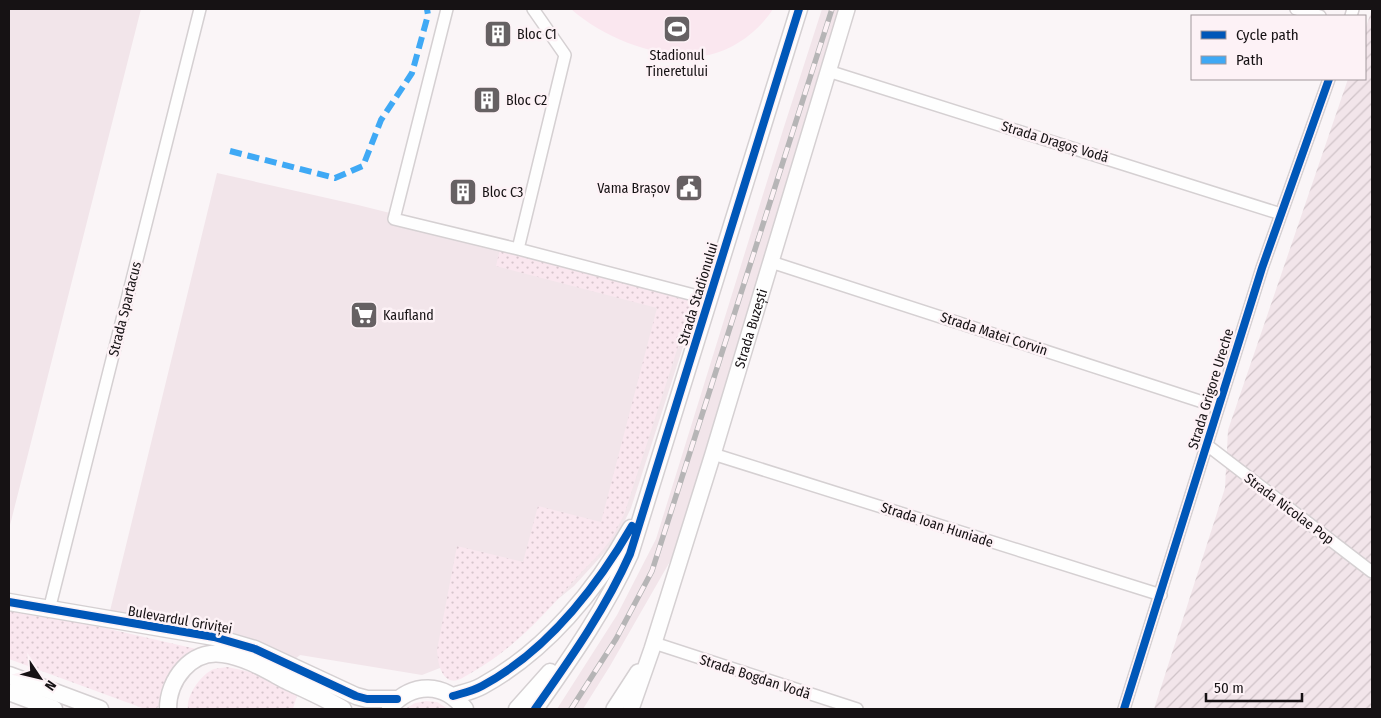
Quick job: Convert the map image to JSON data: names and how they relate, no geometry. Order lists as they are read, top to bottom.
{
  "streets": {
    "main road": ["Strada Stadionului", "Strada Buzești", "Bulevardul Griviței"],
    "street": [
      "Strada Dragoș Vodă",
      "Strada Spartacus",
      "Strada Matei Corvin",
      "Strada Grigore Ureche",
      "Strada Nicolae Pop",
      "Strada Ioan Huniade",
      "Strada Bogdan Vodă"
    ]
  },
  "crossings": [
    ["Strada Dragoș Vodă", "Strada Buzești"],
    ["Strada Dragoș Vodă", "Strada Grigore Ureche"],
    ["Strada Spartacus", "Bulevardul Griviței"],
    ["Strada Buzești", "Strada Matei Corvin"],
    ["Strada Buzești", "Strada Ioan Huniade"],
    ["Strada Buzești", "Strada Bogdan Vodă"],
    ["Strada Matei Corvin", "Strada Grigore Ureche"],
    ["Strada Grigore Ureche", "Strada Nicolae Pop"],
    ["Strada Grigore Ureche", "Strada Ioan Huniade"]
  ],
  "places": {
    "sports": ["Stadionul Tineretului"],
    "building": ["Bloc C1", "Bloc C2", "Bloc C3"],
    "public building": ["Vama Brașov"],
    "supermarket": ["Kaufland"]
  },
  "legend": ["Cycle path", "Path"],
  "scale_bar": "50 m",
  "north": "bottom right"
}
